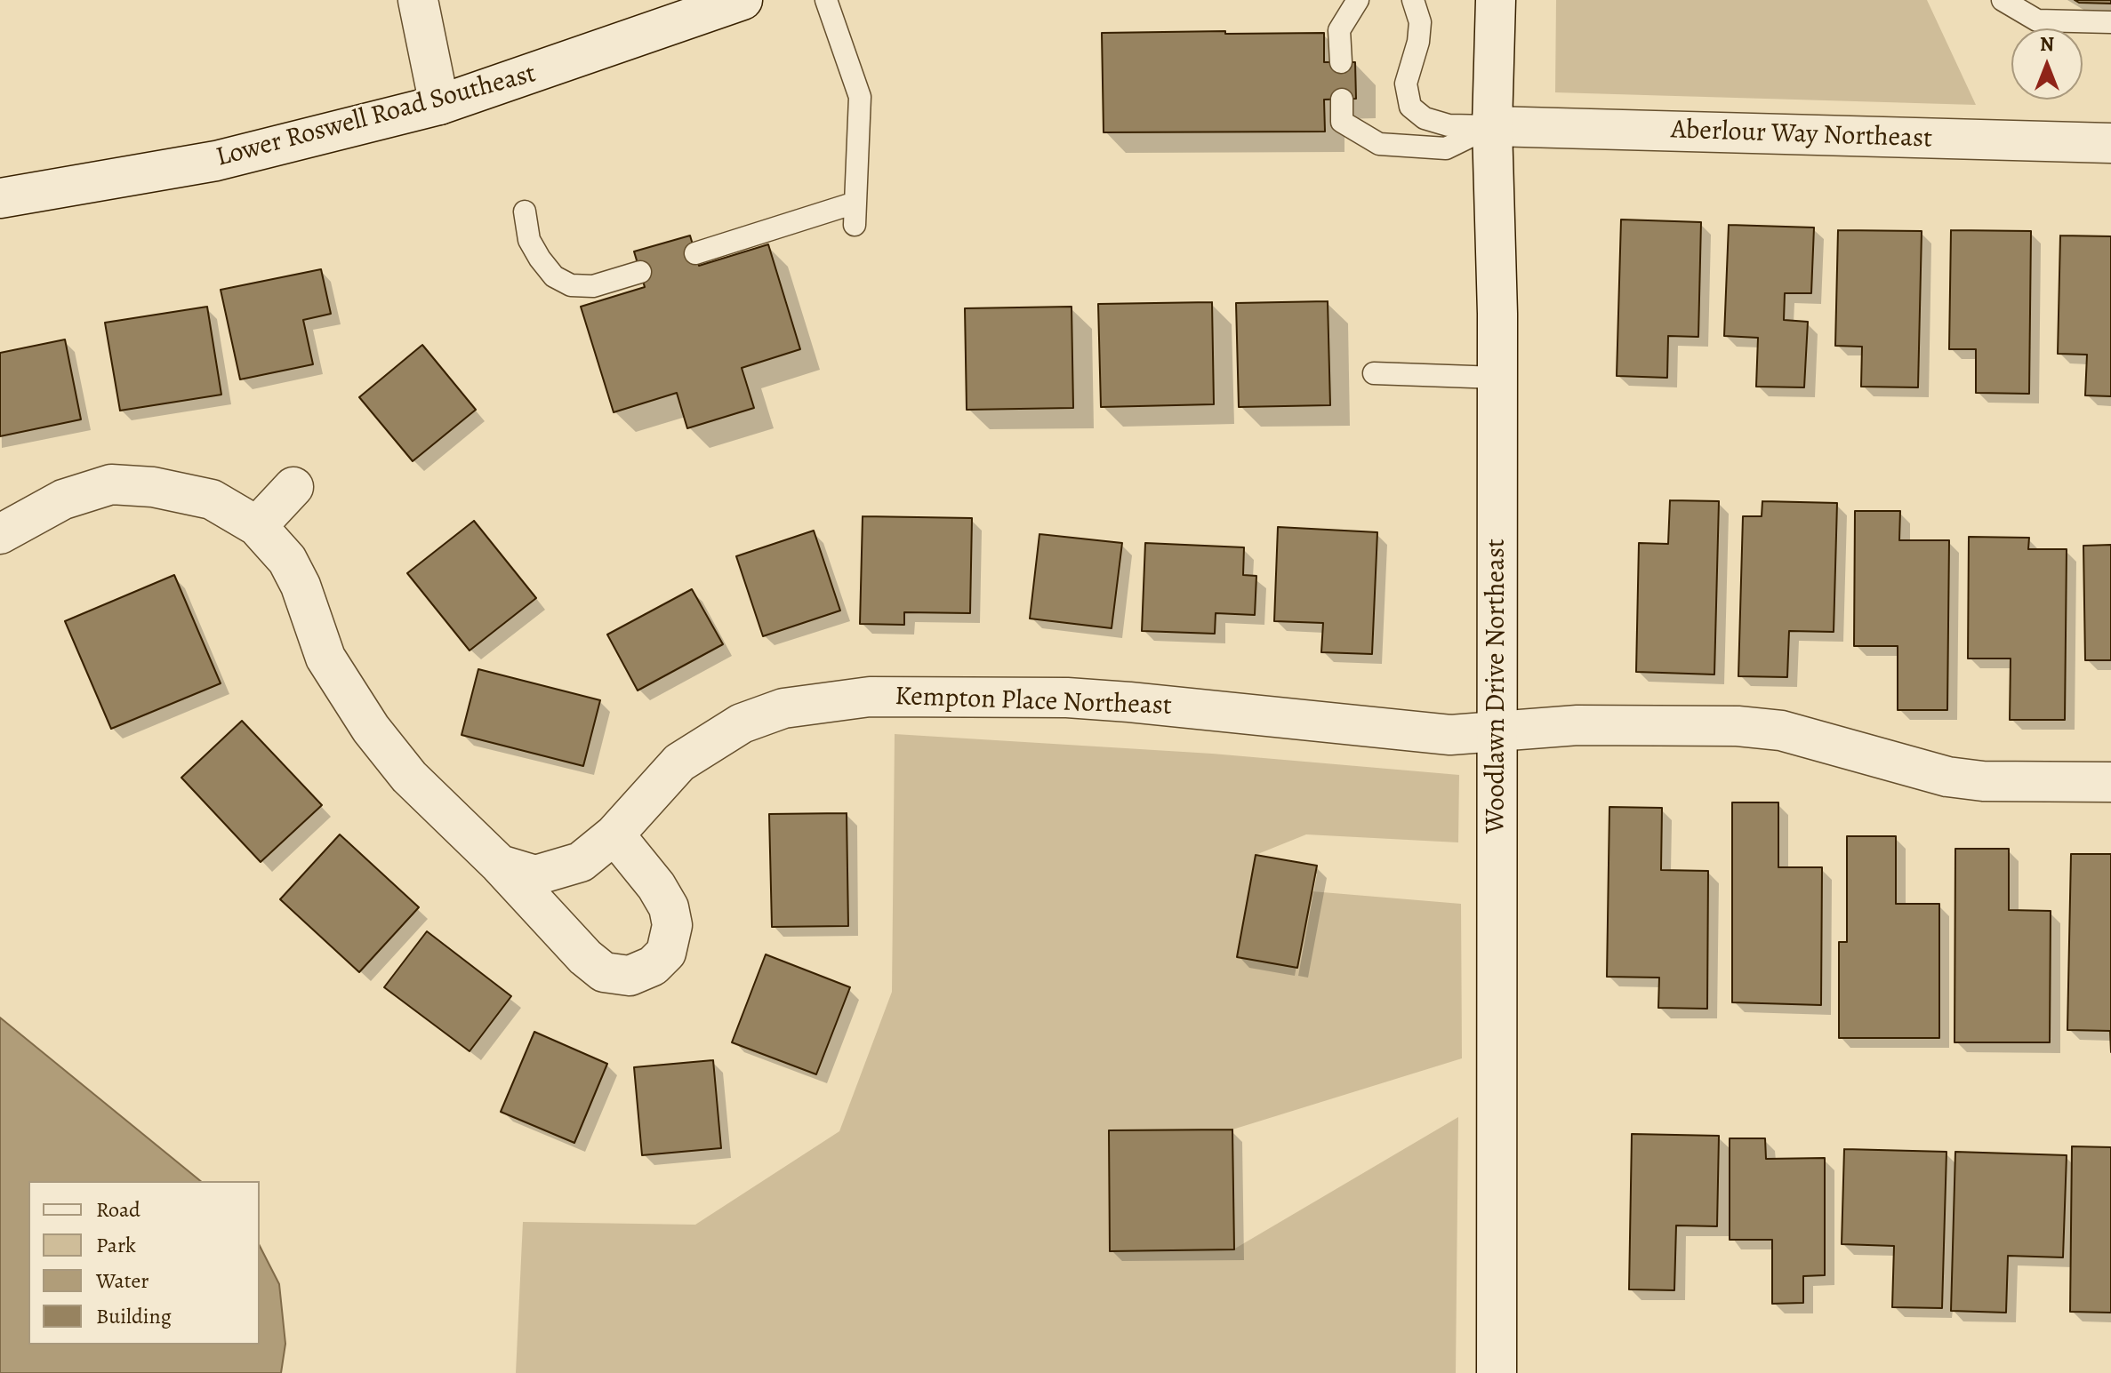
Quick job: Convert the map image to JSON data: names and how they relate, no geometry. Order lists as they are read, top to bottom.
{
  "streets": {
    "street": [
      "Lower Roswell Road Southeast",
      "Aberlour Way Northeast",
      "Woodlawn Drive Northeast",
      "Kempton Place Northeast"
    ]
  },
  "crossings": [
    ["Aberlour Way Northeast", "Woodlawn Drive Northeast"],
    ["Woodlawn Drive Northeast", "Kempton Place Northeast"]
  ],
  "legend": [
    "Road",
    "Park",
    "Water",
    "Building"
  ],
  "north": "top"
}
